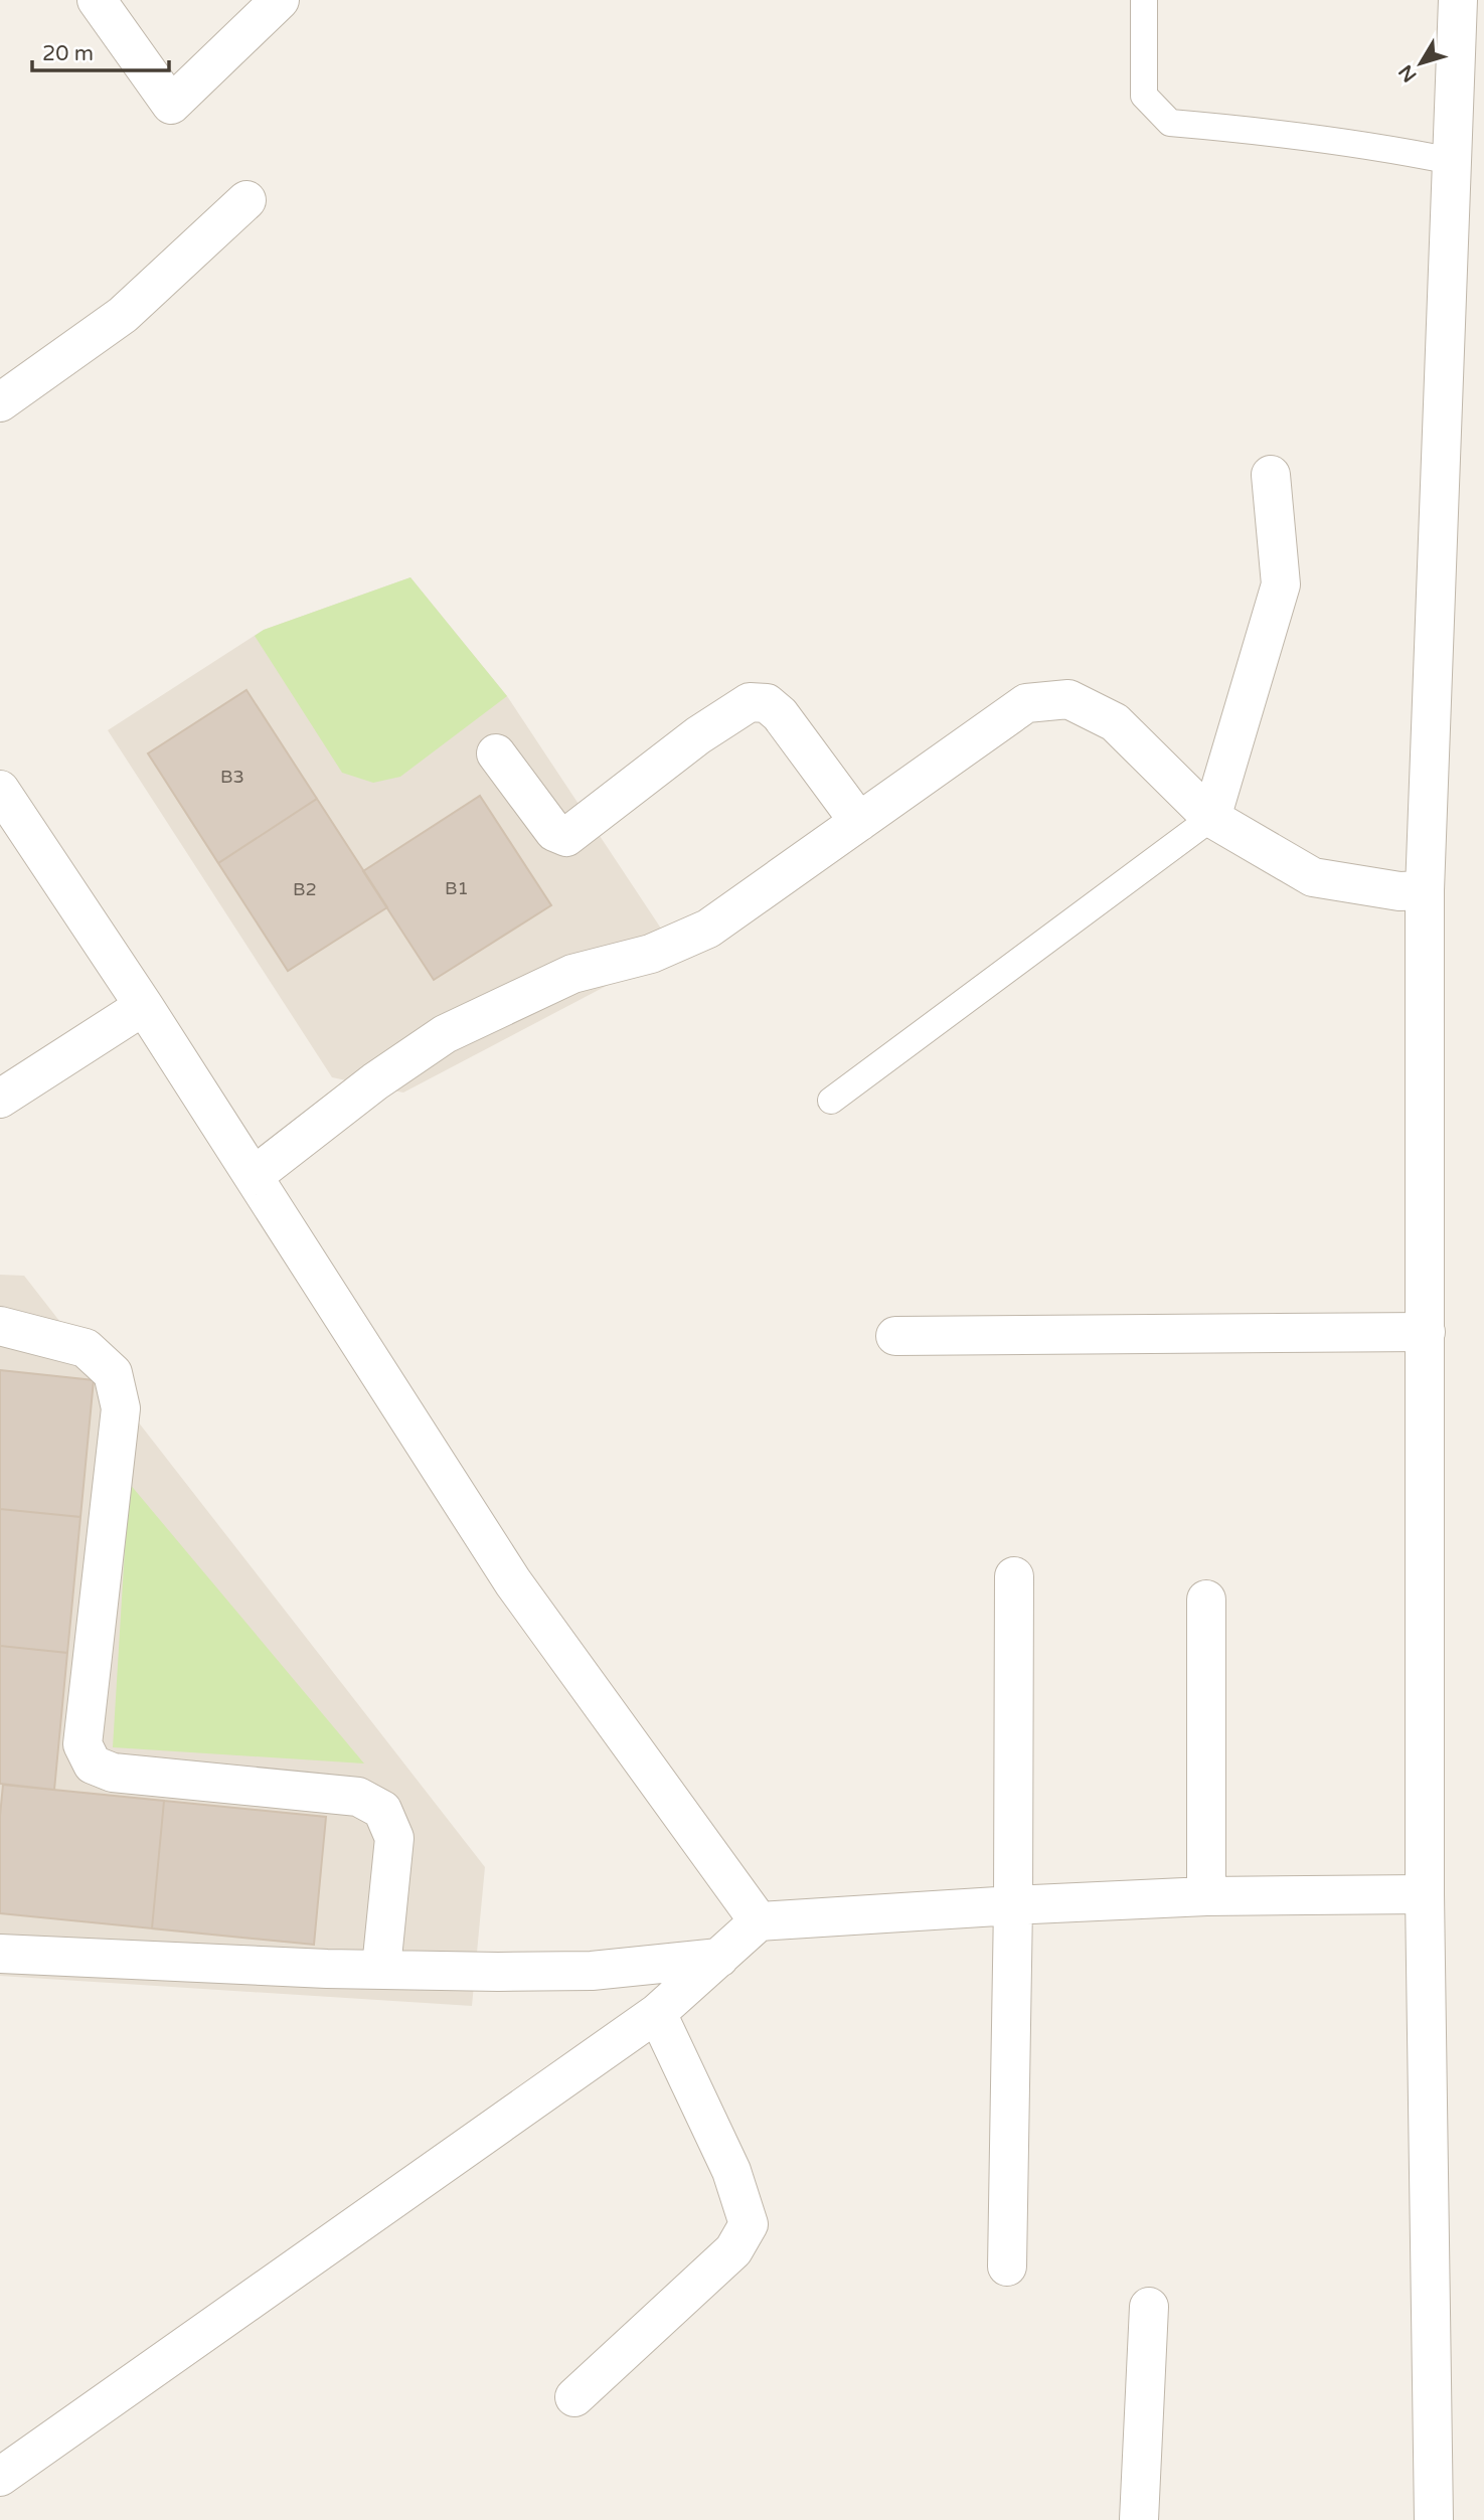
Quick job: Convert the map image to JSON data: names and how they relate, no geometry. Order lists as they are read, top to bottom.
{
  "house_numbers": ["B3", "B1", "B2"],
  "scale_bar": "20 m",
  "north": "bottom left"
}
